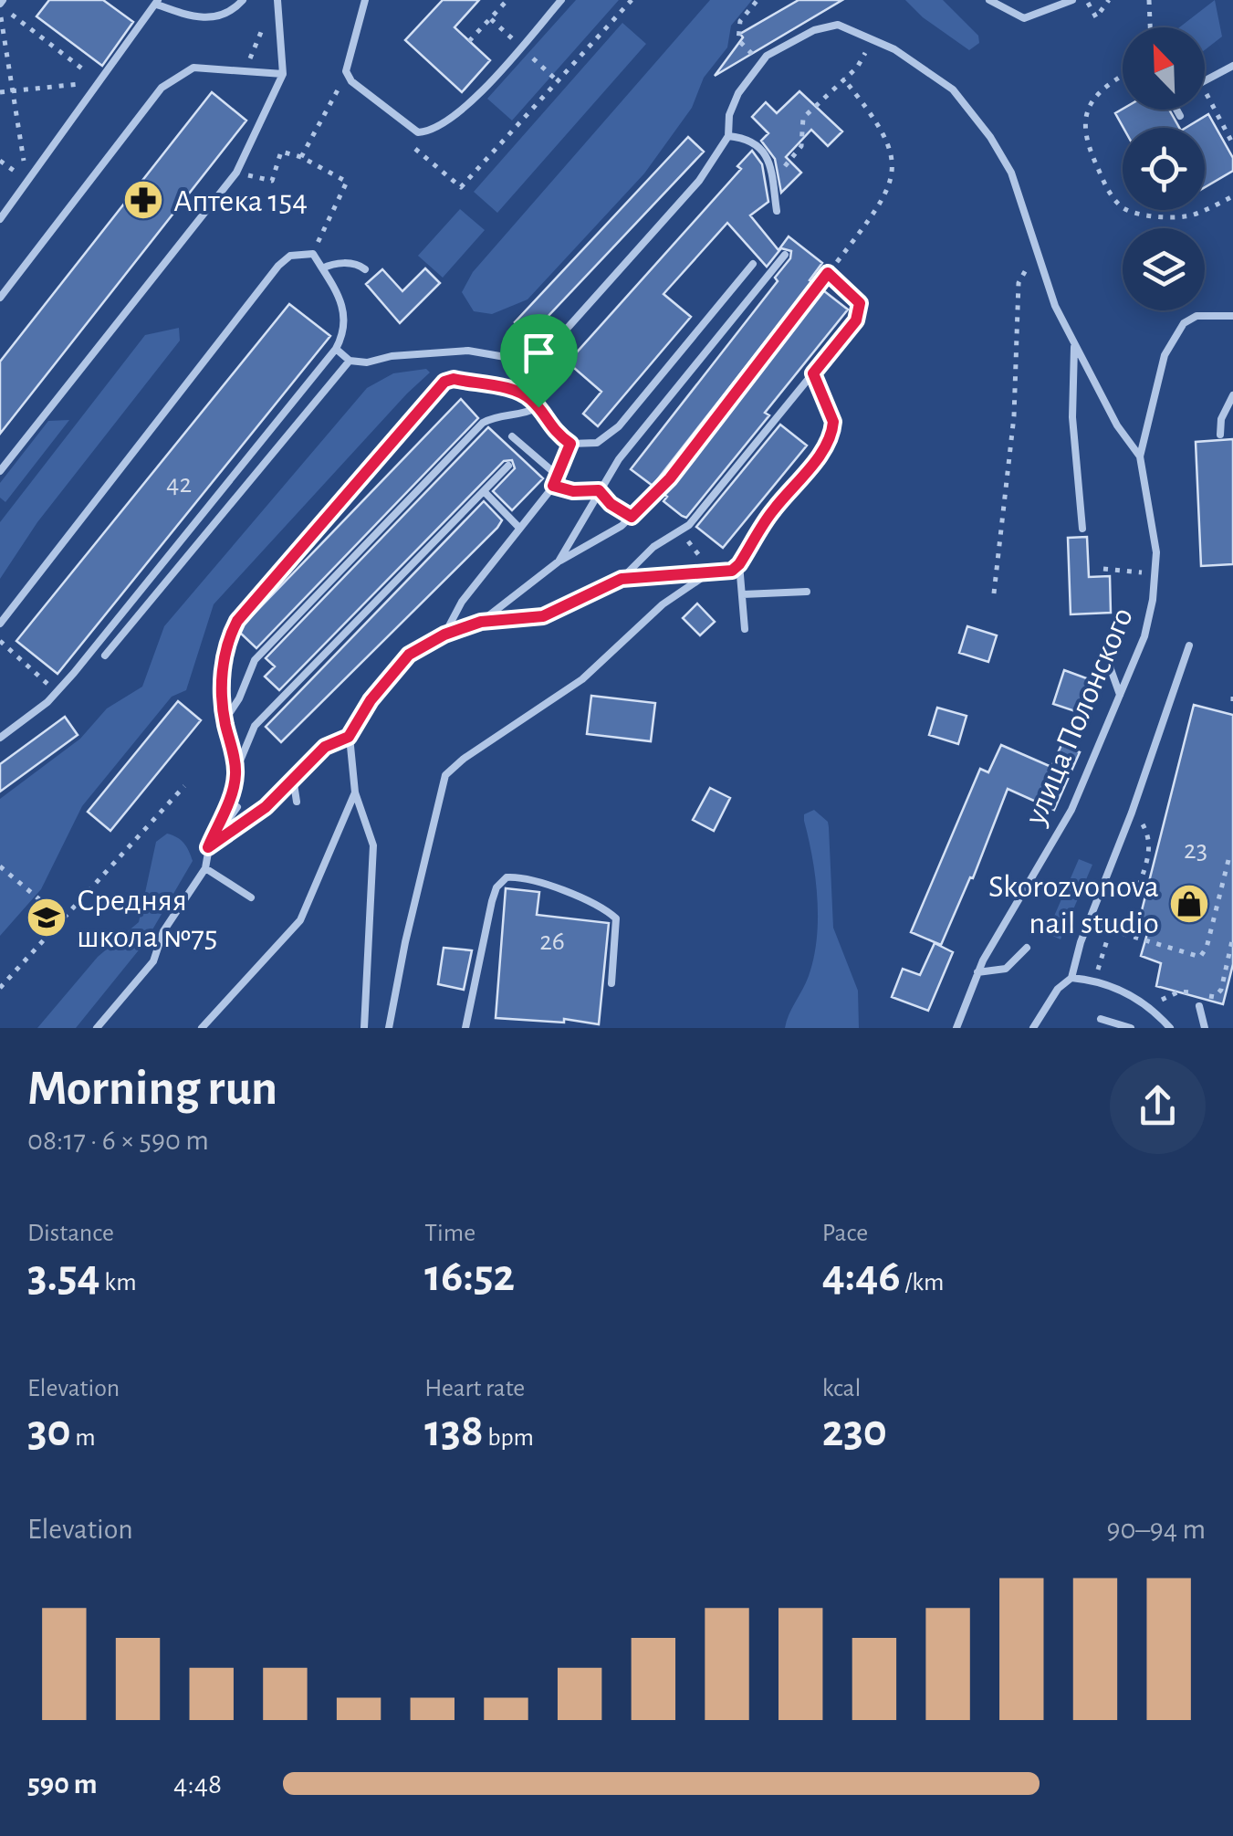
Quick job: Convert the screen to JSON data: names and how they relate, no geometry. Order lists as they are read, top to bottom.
{
  "streets": {
    "lane": ["улица Полонского"]
  },
  "places": {
    "pharmacy": ["Аптека 154"],
    "shop": ["Skorozvonova nail studio"],
    "school or university": ["Средняя школа №75"]
  },
  "house_numbers": ["42", "23", "26"],
  "north": "top left",
  "page": {
    "heading": ["Morning run", "08:17 · 6 × 590 m"],
    "stats": [
      ["Distance", "3.54 km"],
      ["Time", "16:52"],
      ["Pace", "4:46 /km"],
      ["Elevation", "30 m"],
      ["Heart rate", "138 bpm"],
      ["kcal", "230"]
    ],
    "chart": ["Elevation", "90–94 m"],
    "list": [
      {
        "name": "590 m",
        "note": "4:48"
      }
    ]
  }
}
